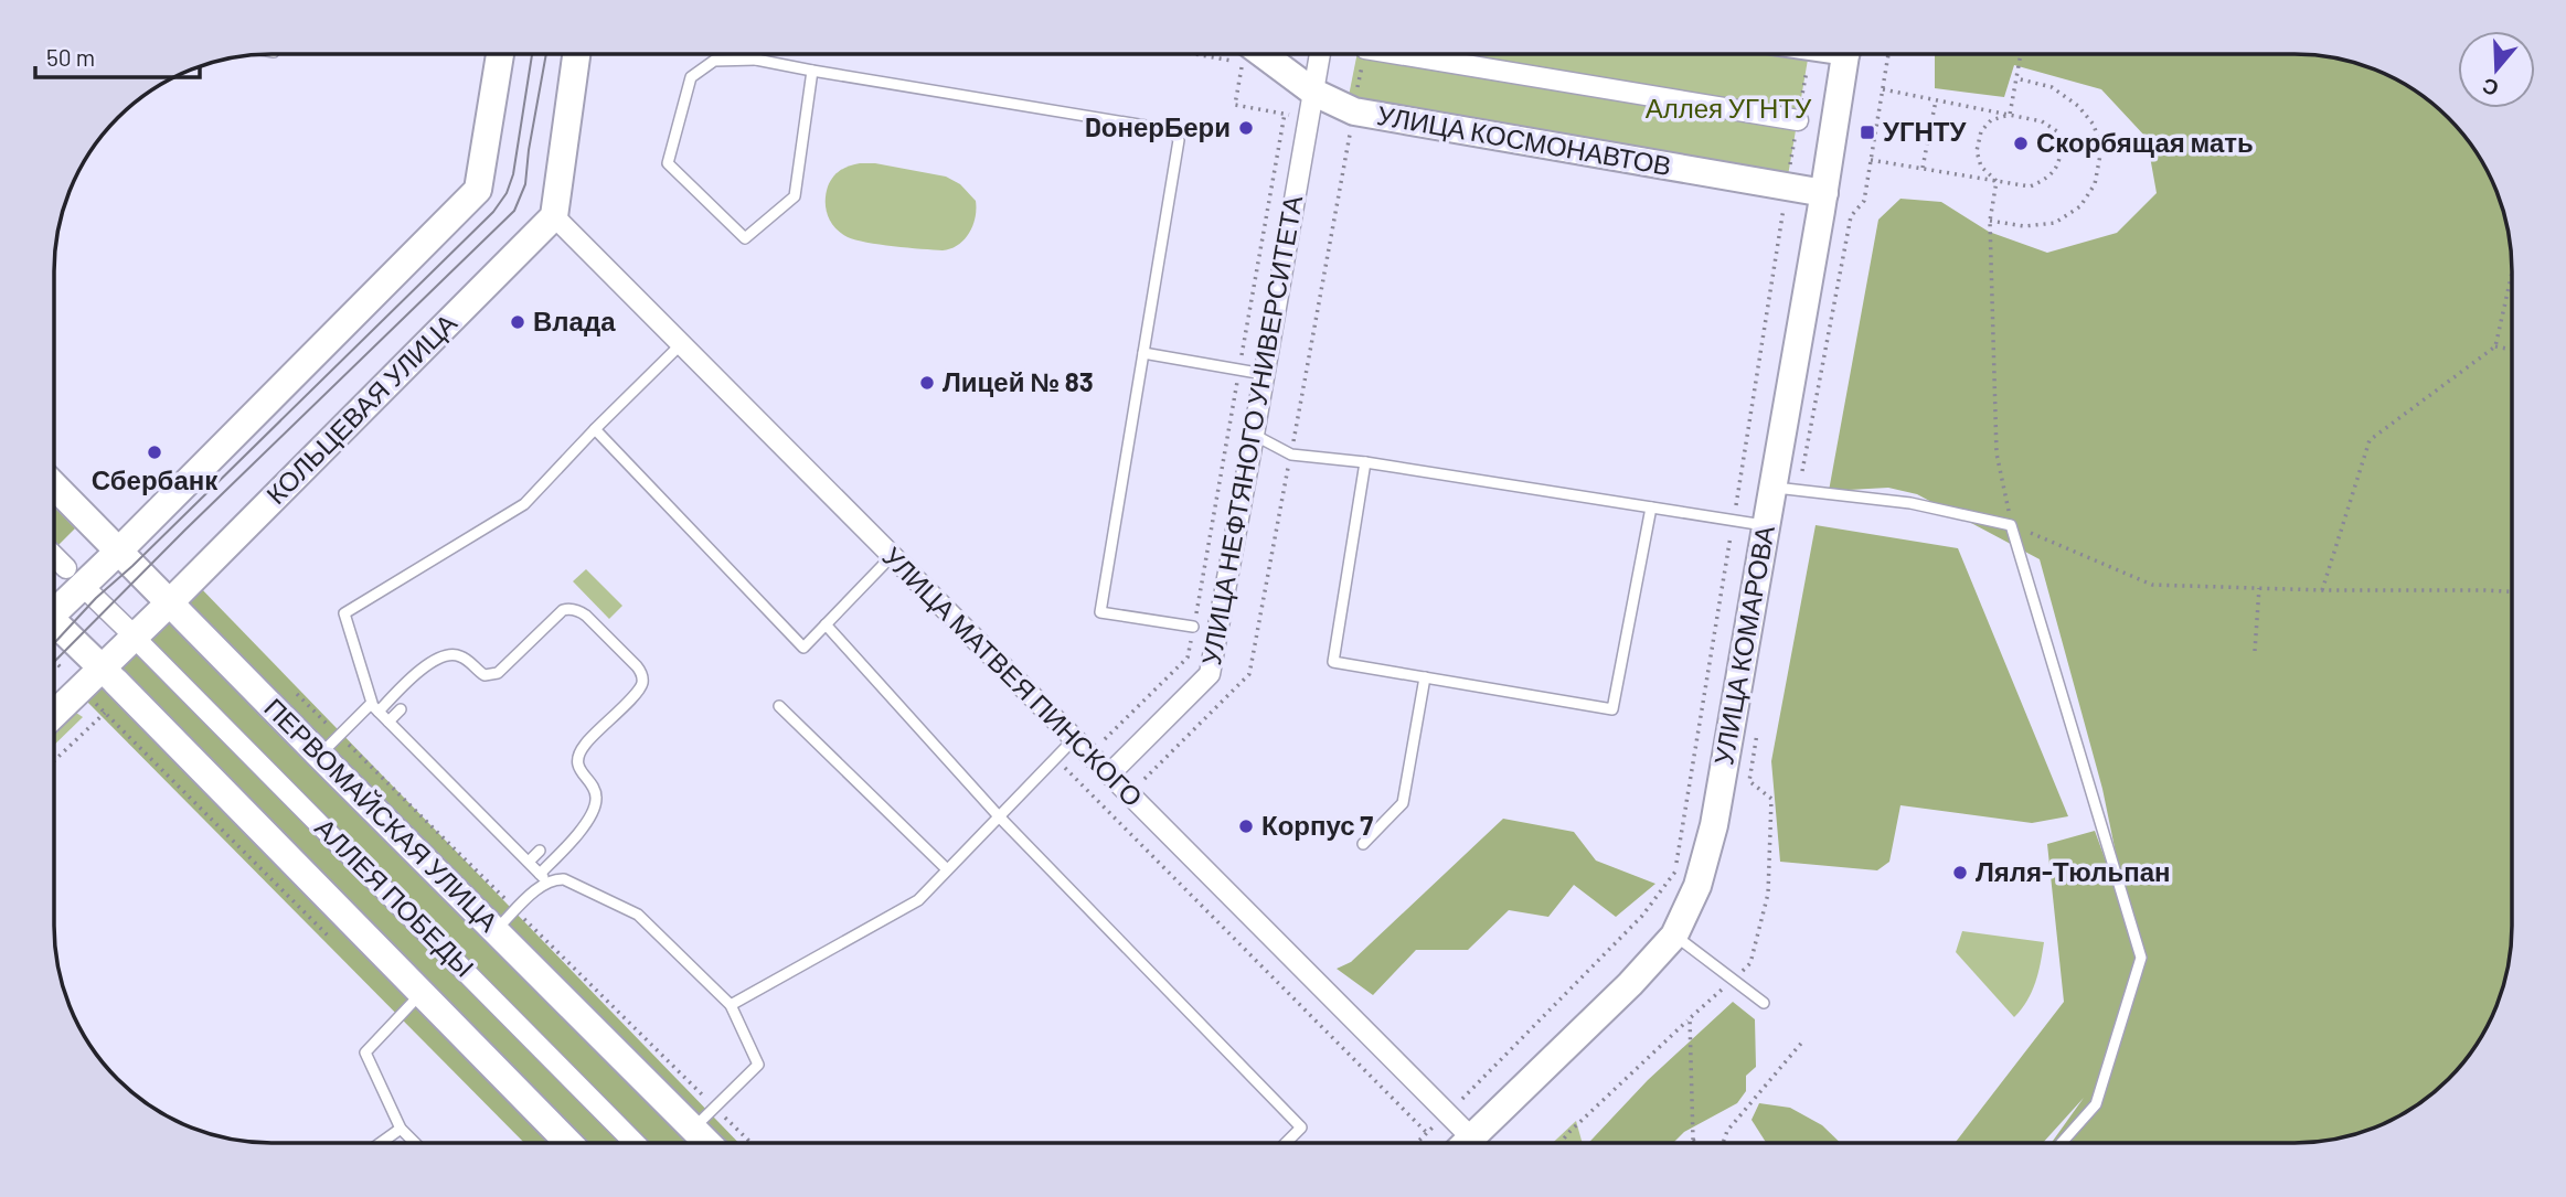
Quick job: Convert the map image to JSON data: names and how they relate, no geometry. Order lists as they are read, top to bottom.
{
  "streets": {
    "street": [
      "УЛИЦА КОСМОНАВТОВ",
      "КОЛЬЦЕВАЯ УЛИЦА",
      "УЛИЦА НЕФТЯНОГО УНИВЕРСИТЕТА",
      "УЛИЦА КОМАРОВА",
      "УЛИЦА МАТВЕЯ ПИНСКОГО",
      "ПЕРВОМАЙСКАЯ УЛИЦА",
      "АЛЛЕЯ ПОБЕДЫ"
    ]
  },
  "crossings": [
    ["УЛИЦА КОСМОНАВТОВ", "УЛИЦА НЕФТЯНОГО УНИВЕРСИТЕТА"],
    ["УЛИЦА КОСМОНАВТОВ", "УЛИЦА КОМАРОВА"],
    ["КОЛЬЦЕВАЯ УЛИЦА", "УЛИЦА МАТВЕЯ ПИНСКОГО"],
    ["КОЛЬЦЕВАЯ УЛИЦА", "ПЕРВОМАЙСКАЯ УЛИЦА"],
    ["УЛИЦА НЕФТЯНОГО УНИВЕРСИТЕТА", "УЛИЦА МАТВЕЯ ПИНСКОГО"]
  ],
  "parks": ["Аллея УГНТУ"],
  "places": {
    "other": [
      "DонерБери",
      "Скорбящая мать",
      "Влада",
      "Лицей № 83",
      "Сбербанк",
      "Корпус 7",
      "Ляля-Тюльпан"
    ],
    "transit": ["УГНТУ"]
  },
  "scale_bar": "50 m",
  "north": "bottom"
}
